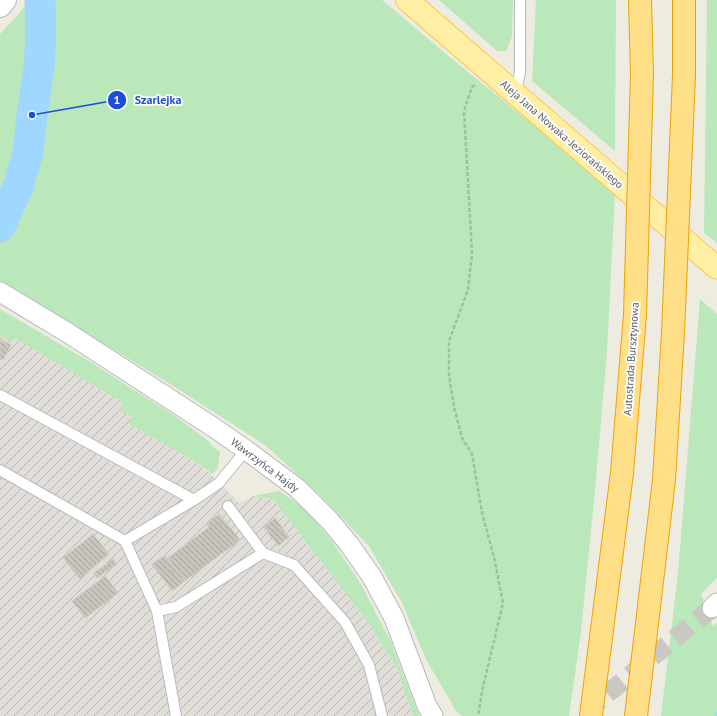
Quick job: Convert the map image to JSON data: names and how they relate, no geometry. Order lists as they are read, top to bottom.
{
  "streets": {
    "highway": ["Autostrada Bursztynowa"],
    "main road": ["Aleja Jana Nowaka-Jeziorańskiego"],
    "street": ["Wawrzyńca Hajdy"]
  },
  "places": ["Szarlejka"]
}
